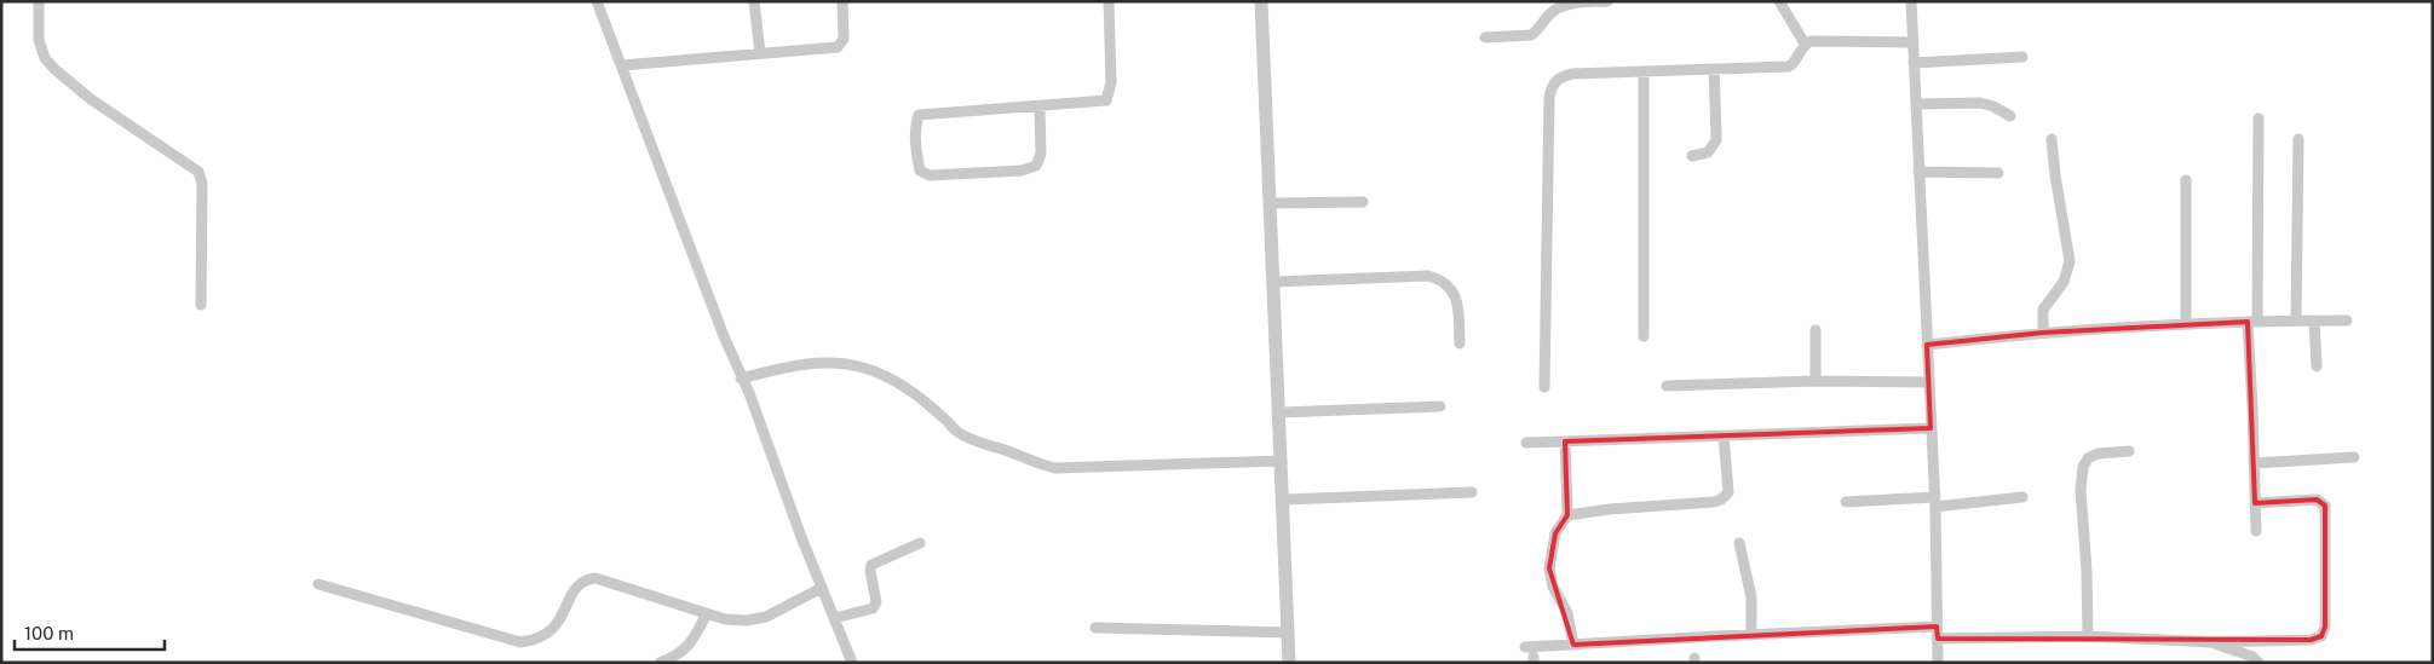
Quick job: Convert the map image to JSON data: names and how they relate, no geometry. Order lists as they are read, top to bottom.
{
  "scale_bar": "100 m"
}
